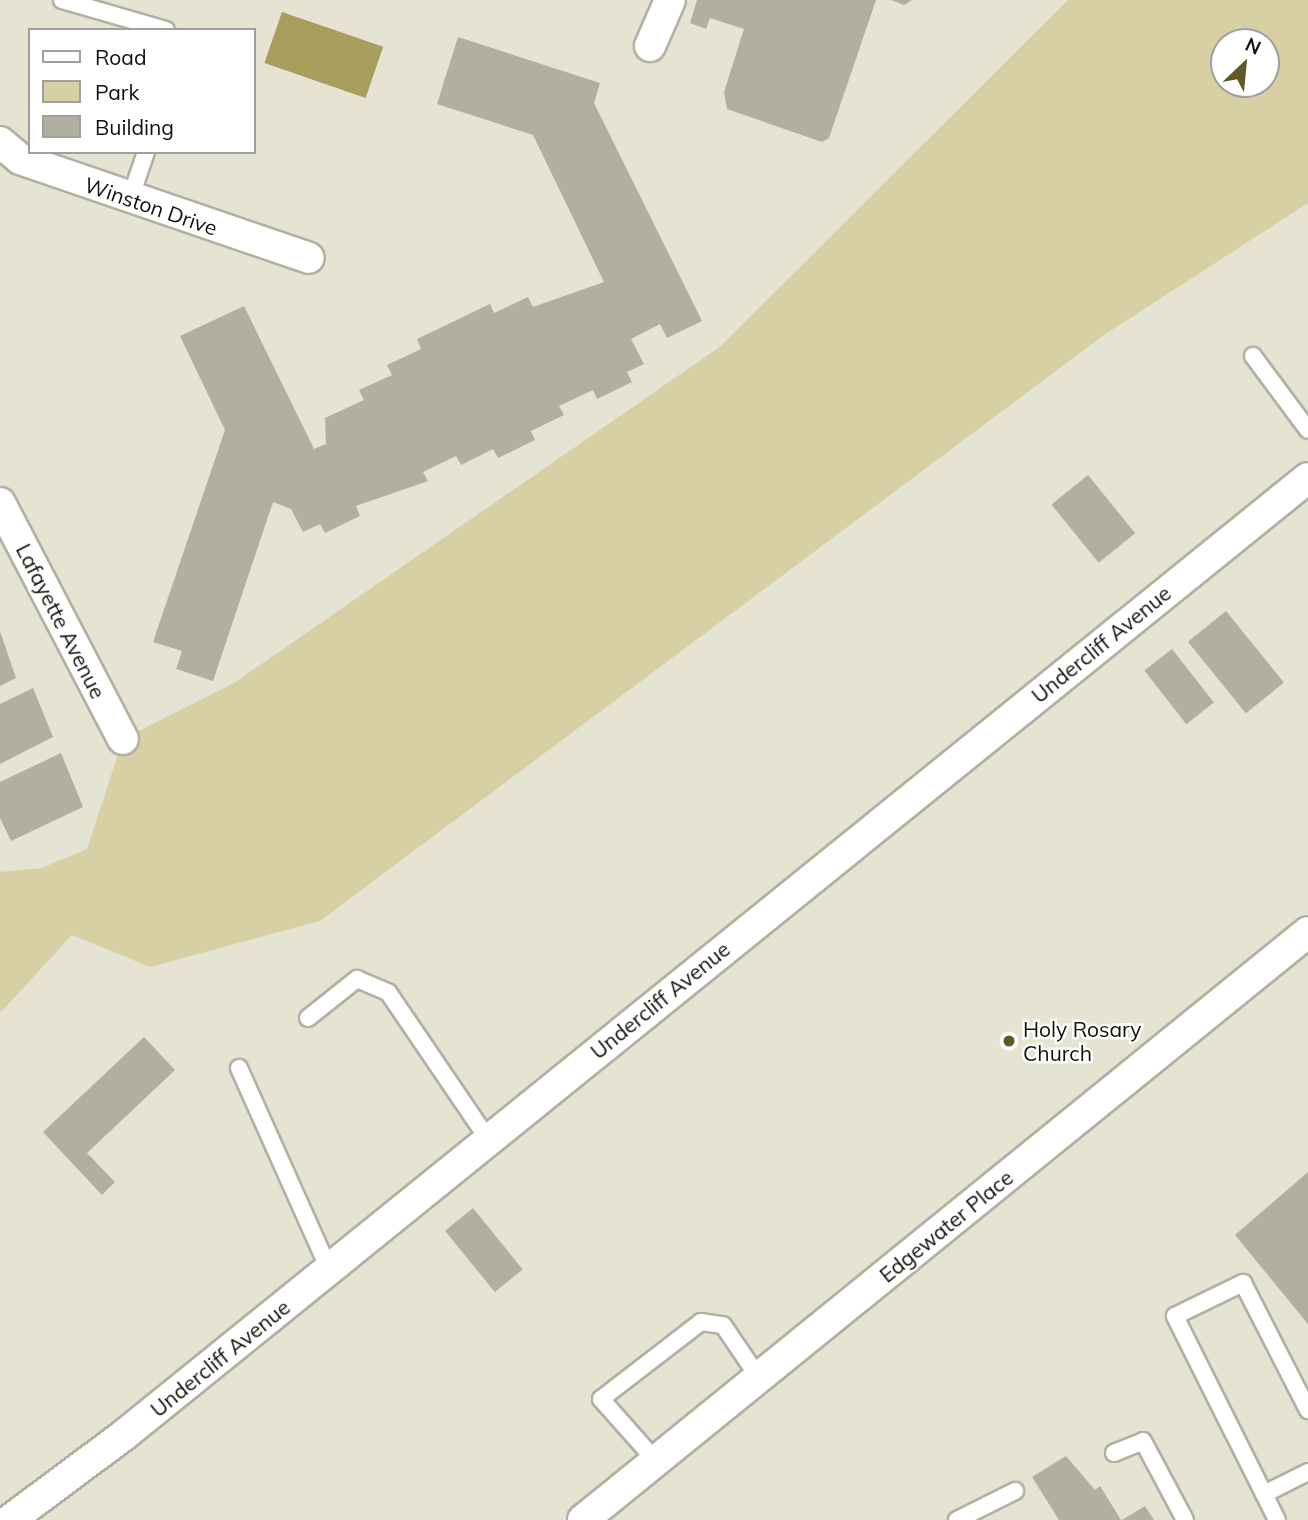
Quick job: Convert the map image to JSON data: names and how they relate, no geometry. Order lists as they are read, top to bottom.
{
  "streets": {
    "street": [
      "Winston Drive",
      "Lafayette Avenue",
      "Undercliff Avenue",
      "Edgewater Place"
    ]
  },
  "places": ["Holy Rosary Church"],
  "legend": ["Road", "Park", "Building"],
  "north": "top right"
}
